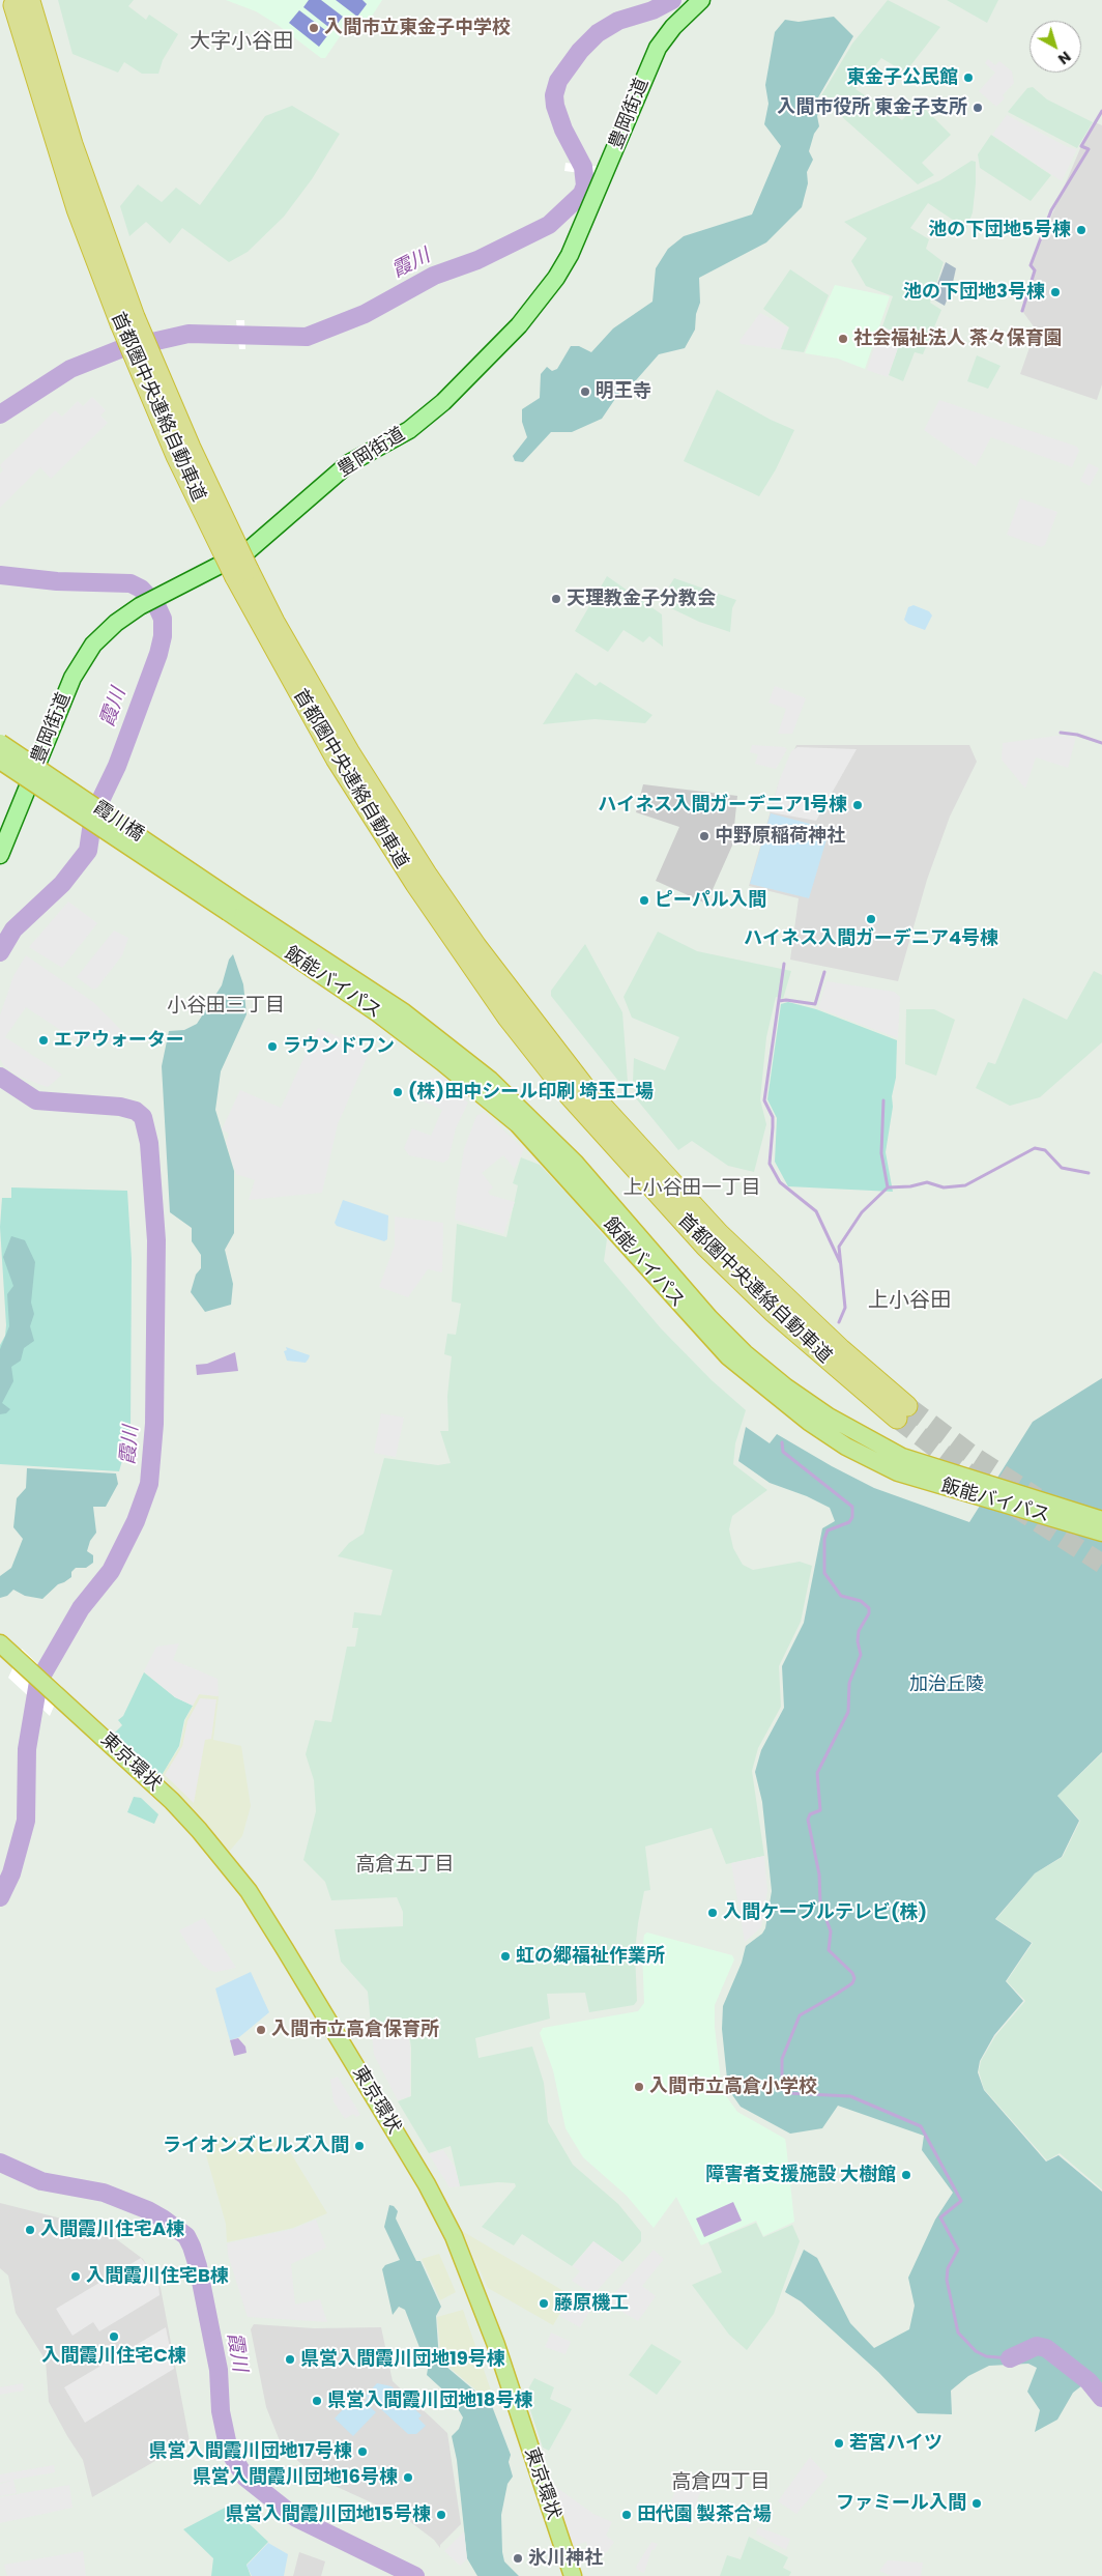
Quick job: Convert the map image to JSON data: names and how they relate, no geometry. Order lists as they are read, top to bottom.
{
  "streets": {
    "highway": [
      "首都圏中央連絡自動車道",
      "霞川橋",
      "飯能バイパス",
      "東京環状"
    ],
    "main road": ["豊岡街道"]
  },
  "crossings": [
    ["霞川橋", "飯能バイパス"]
  ],
  "districts": [
    "大字小谷田",
    "小谷田三丁目",
    "上小谷田一丁目",
    "上小谷田",
    "高倉五丁目",
    "高倉四丁目"
  ],
  "water": ["霞川"],
  "parks": ["加治丘陵"],
  "places": [
    "入間市立東金子中学校",
    "東金子公民館",
    "入間市役所 東金子支所",
    "池の下団地5号棟",
    "池の下団地3号棟",
    "社会福祉法人 茶々保育園",
    "明王寺",
    "天理教金子分教会",
    "ハイネス入間ガーデニア1号棟",
    "中野原稲荷神社",
    "ピーパル入間",
    "ハイネス入間ガーデニア4号棟",
    "エアウォーター",
    "ラウンドワン",
    "(株)田中シール印刷 埼玉工場",
    "入間ケーブルテレビ(株)",
    "虹の郷福祉作業所",
    "入間市立高倉保育所",
    "入間市立高倉小学校",
    "ライオンズヒルズ入間",
    "障害者支援施設 大樹館",
    "入間霞川住宅A棟",
    "入間霞川住宅B棟",
    "藤原機工",
    "入間霞川住宅C棟",
    "県営入間霞川団地19号棟",
    "県営入間霞川団地18号棟",
    "若宮ハイツ",
    "県営入間霞川団地17号棟",
    "県営入間霞川団地16号棟",
    "ファミール入間",
    "県営入間霞川団地15号棟",
    "田代園 製茶合場",
    "氷川神社"
  ],
  "north": "bottom right"
}
